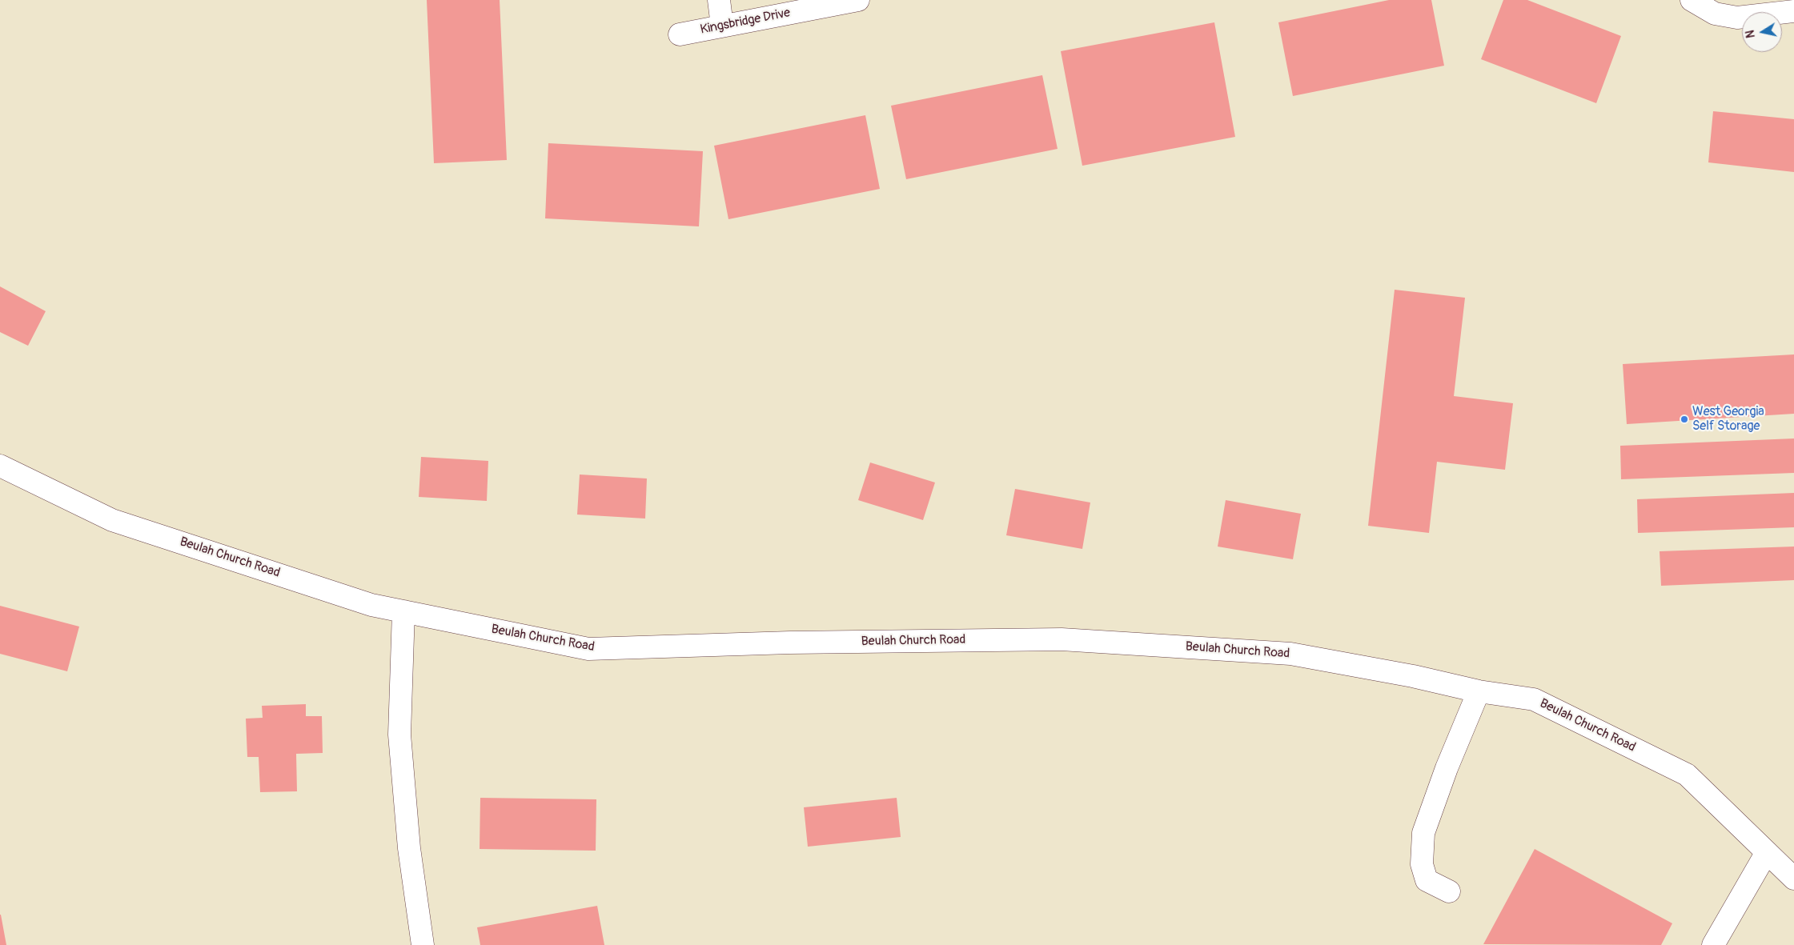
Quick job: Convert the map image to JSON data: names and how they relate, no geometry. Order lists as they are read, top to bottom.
{
  "streets": {
    "street": ["Kingsbridge Drive", "Beulah Church Road"]
  },
  "places": ["West Georgia Self Storage"],
  "north": "left"
}
